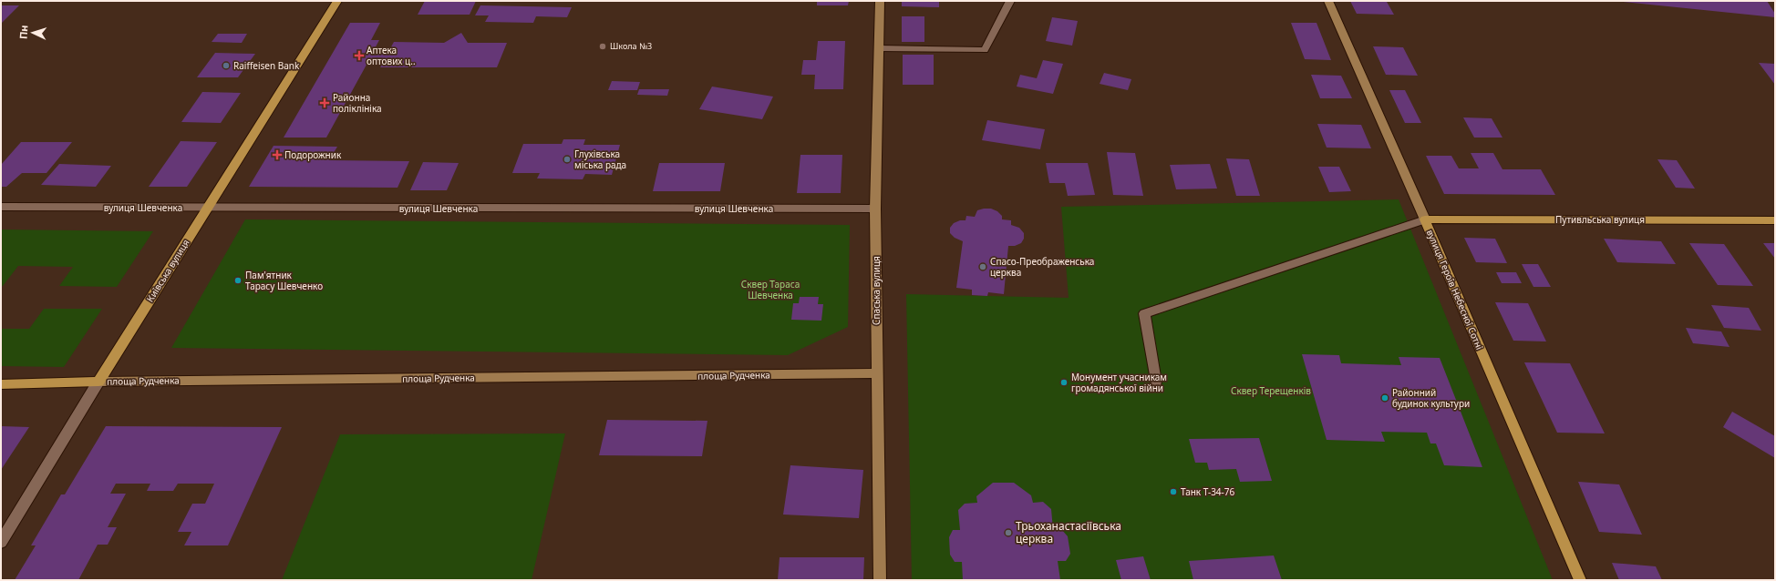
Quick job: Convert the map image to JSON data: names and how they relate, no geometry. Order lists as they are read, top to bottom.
{
  "streets": {
    "main road": [
      "Путивльська вулиця",
      "Київська вулиця",
      "вулиця Героїв Небесної Сотні",
      "площа Рудченка"
    ],
    "street": ["вулиця Шевченка", "Спаська вулиця"]
  },
  "crossings": [
    ["вулиця Шевченка", "Київська вулиця"],
    ["вулиця Шевченка", "Спаська вулиця"],
    ["Путивльська вулиця", "вулиця Героїв Небесної Сотні"],
    ["Київська вулиця", "площа Рудченка"],
    ["Спаська вулиця", "площа Рудченка"]
  ],
  "parks": ["Сквер Тараса Шевченка", "Сквер Терещенків"],
  "places": {
    "other": [
      "Школа №3",
      "Raiffeisen Bank",
      "Глухівська міська рада",
      "Спасо-Преображенська церква",
      "Пам'ятник Тарасу Шевченко",
      "Монумент учасникам громадянської війни",
      "Районний будинок культури",
      "Танк Т-34-76",
      "Трьоханастасіївська церква"
    ],
    "health": ["Аптека оптових ц‥", "Районна поліклініка", "Подорожник"]
  },
  "north": "left"
}
